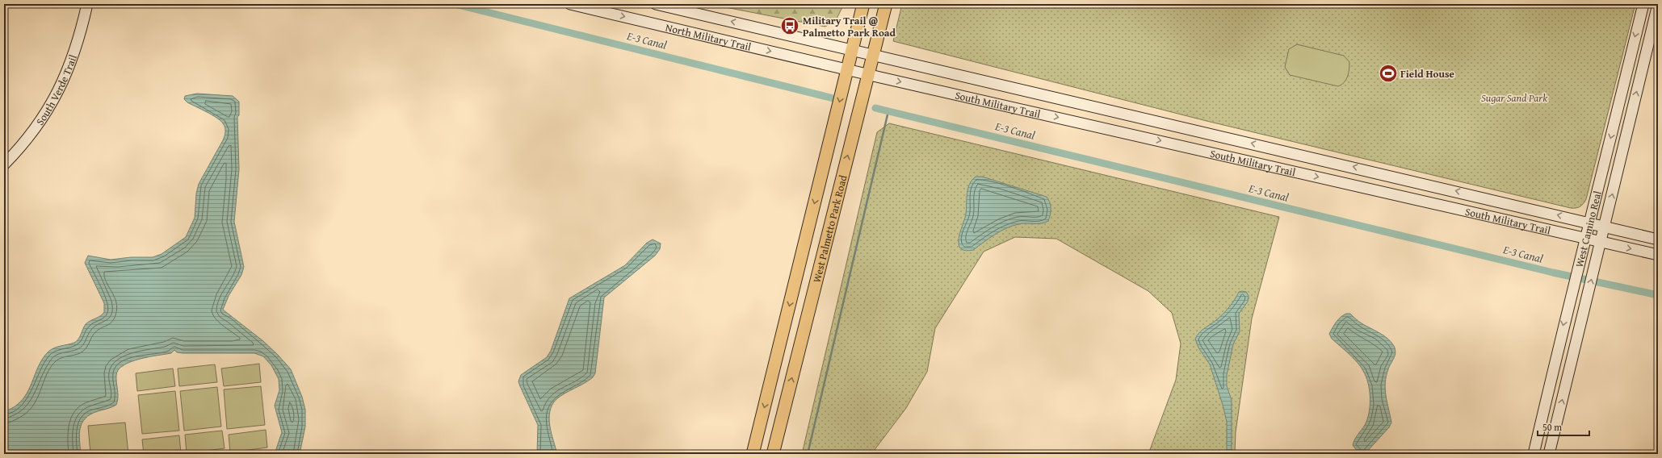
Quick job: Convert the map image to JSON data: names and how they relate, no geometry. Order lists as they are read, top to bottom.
{
  "streets": {
    "main road": ["West Palmetto Park Road"],
    "street": [
      "North Military Trail",
      "South Verde Trail",
      "South Military Trail",
      "West Camino Real"
    ]
  },
  "crossings": [
    ["North Military Trail", "South Military Trail"],
    ["North Military Trail", "West Palmetto Park Road"],
    ["South Military Trail", "West Palmetto Park Road"],
    ["South Military Trail", "West Camino Real"]
  ],
  "water": ["E-3 Canal"],
  "parks": ["Sugar Sand Park"],
  "places": {
    "bus stop": ["Military Trail @ Palmetto Park Road"],
    "sports": ["Field House"]
  },
  "scale_bar": "50 m"
}
